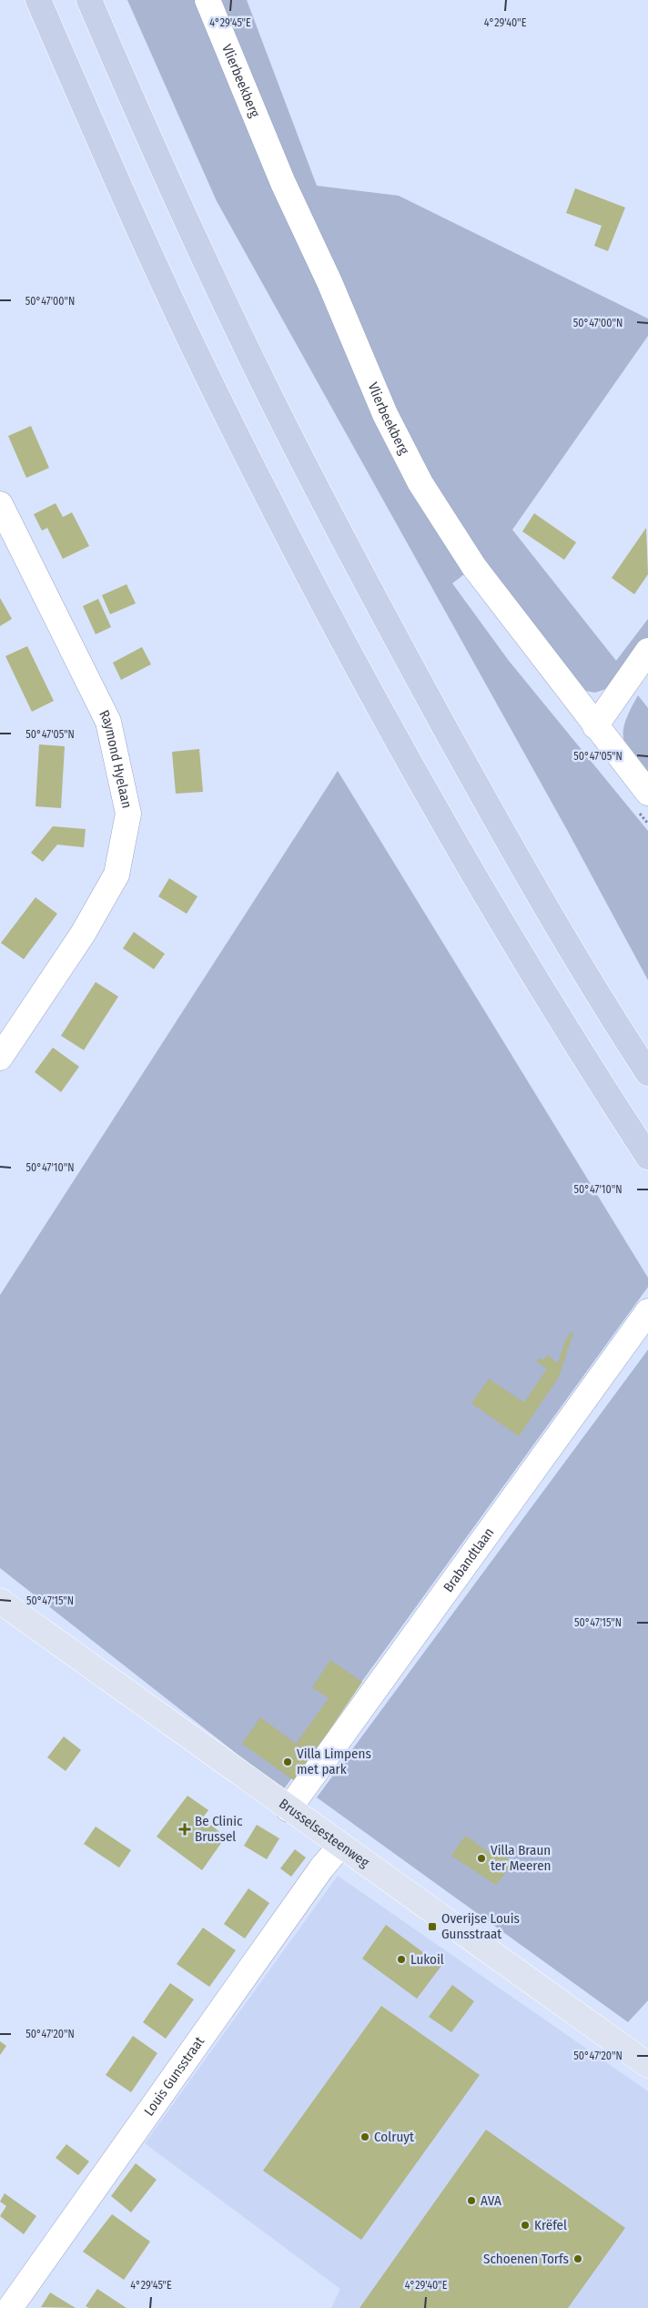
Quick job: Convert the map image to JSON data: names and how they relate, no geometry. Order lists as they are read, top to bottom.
{
  "streets": {
    "main road": ["Brusselsesteenweg"],
    "street": [
      "Vlierbeekberg",
      "Raymond Hyelaan",
      "Brabandtlaan",
      "Louis Gunsstraat"
    ]
  },
  "crossings": [
    ["Brabandtlaan", "Brusselsesteenweg"],
    ["Brusselsesteenweg", "Louis Gunsstraat"]
  ],
  "places": {
    "other": [
      "Villa Limpens met park",
      "Villa Braun ter Meeren",
      "Lukoil",
      "Colruyt",
      "AVA",
      "Krëfel",
      "Schoenen Torfs"
    ],
    "health": ["Be Clinic Brussel"],
    "transit": ["Overijse Louis Gunsstraat"]
  },
  "coordinates": [
    "4°29'45\"E",
    "4°29'40\"E",
    "50°47'00\"N",
    "50°47'05\"N",
    "50°47'10\"N",
    "50°47'15\"N",
    "50°47'20\"N"
  ]
}
